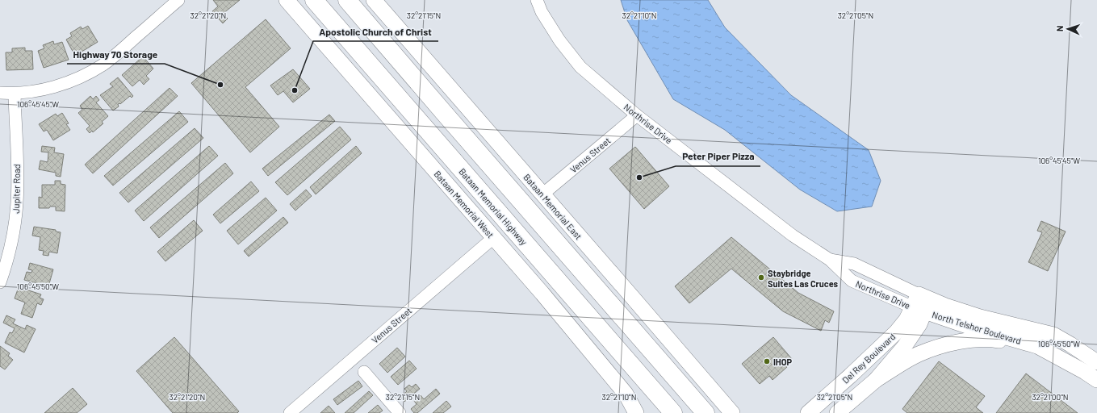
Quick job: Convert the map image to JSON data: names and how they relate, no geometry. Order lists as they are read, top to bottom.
{
  "streets": {
    "highway": ["Bataan Memorial Highway"],
    "main road": [
      "Bataan Memorial West",
      "Bataan Memorial East",
      "North Telshor Boulevard",
      "Del Rey Boulevard"
    ],
    "street": ["Northrise Drive", "Venus Street", "Jupiter Road"]
  },
  "crossings": [
    ["Northrise Drive", "Venus Street"],
    ["Northrise Drive", "North Telshor Boulevard"],
    ["Northrise Drive", "Del Rey Boulevard"],
    ["Venus Street", "Bataan Memorial West"],
    ["Venus Street", "Bataan Memorial East"],
    ["North Telshor Boulevard", "Del Rey Boulevard"]
  ],
  "places": [
    "Highway 70 Storage",
    "Apostolic Church of Christ",
    "Peter Piper Pizza",
    "Staybridge Suites Las Cruces",
    "IHOP"
  ],
  "north": "left",
  "coordinates": [
    "32°21'20\"N",
    "32°21'15\"N",
    "32°21'10\"N",
    "32°21'05\"N",
    "106°45'45\"W",
    "106°45'50\"W",
    "32°21'00\"N"
  ]
}
